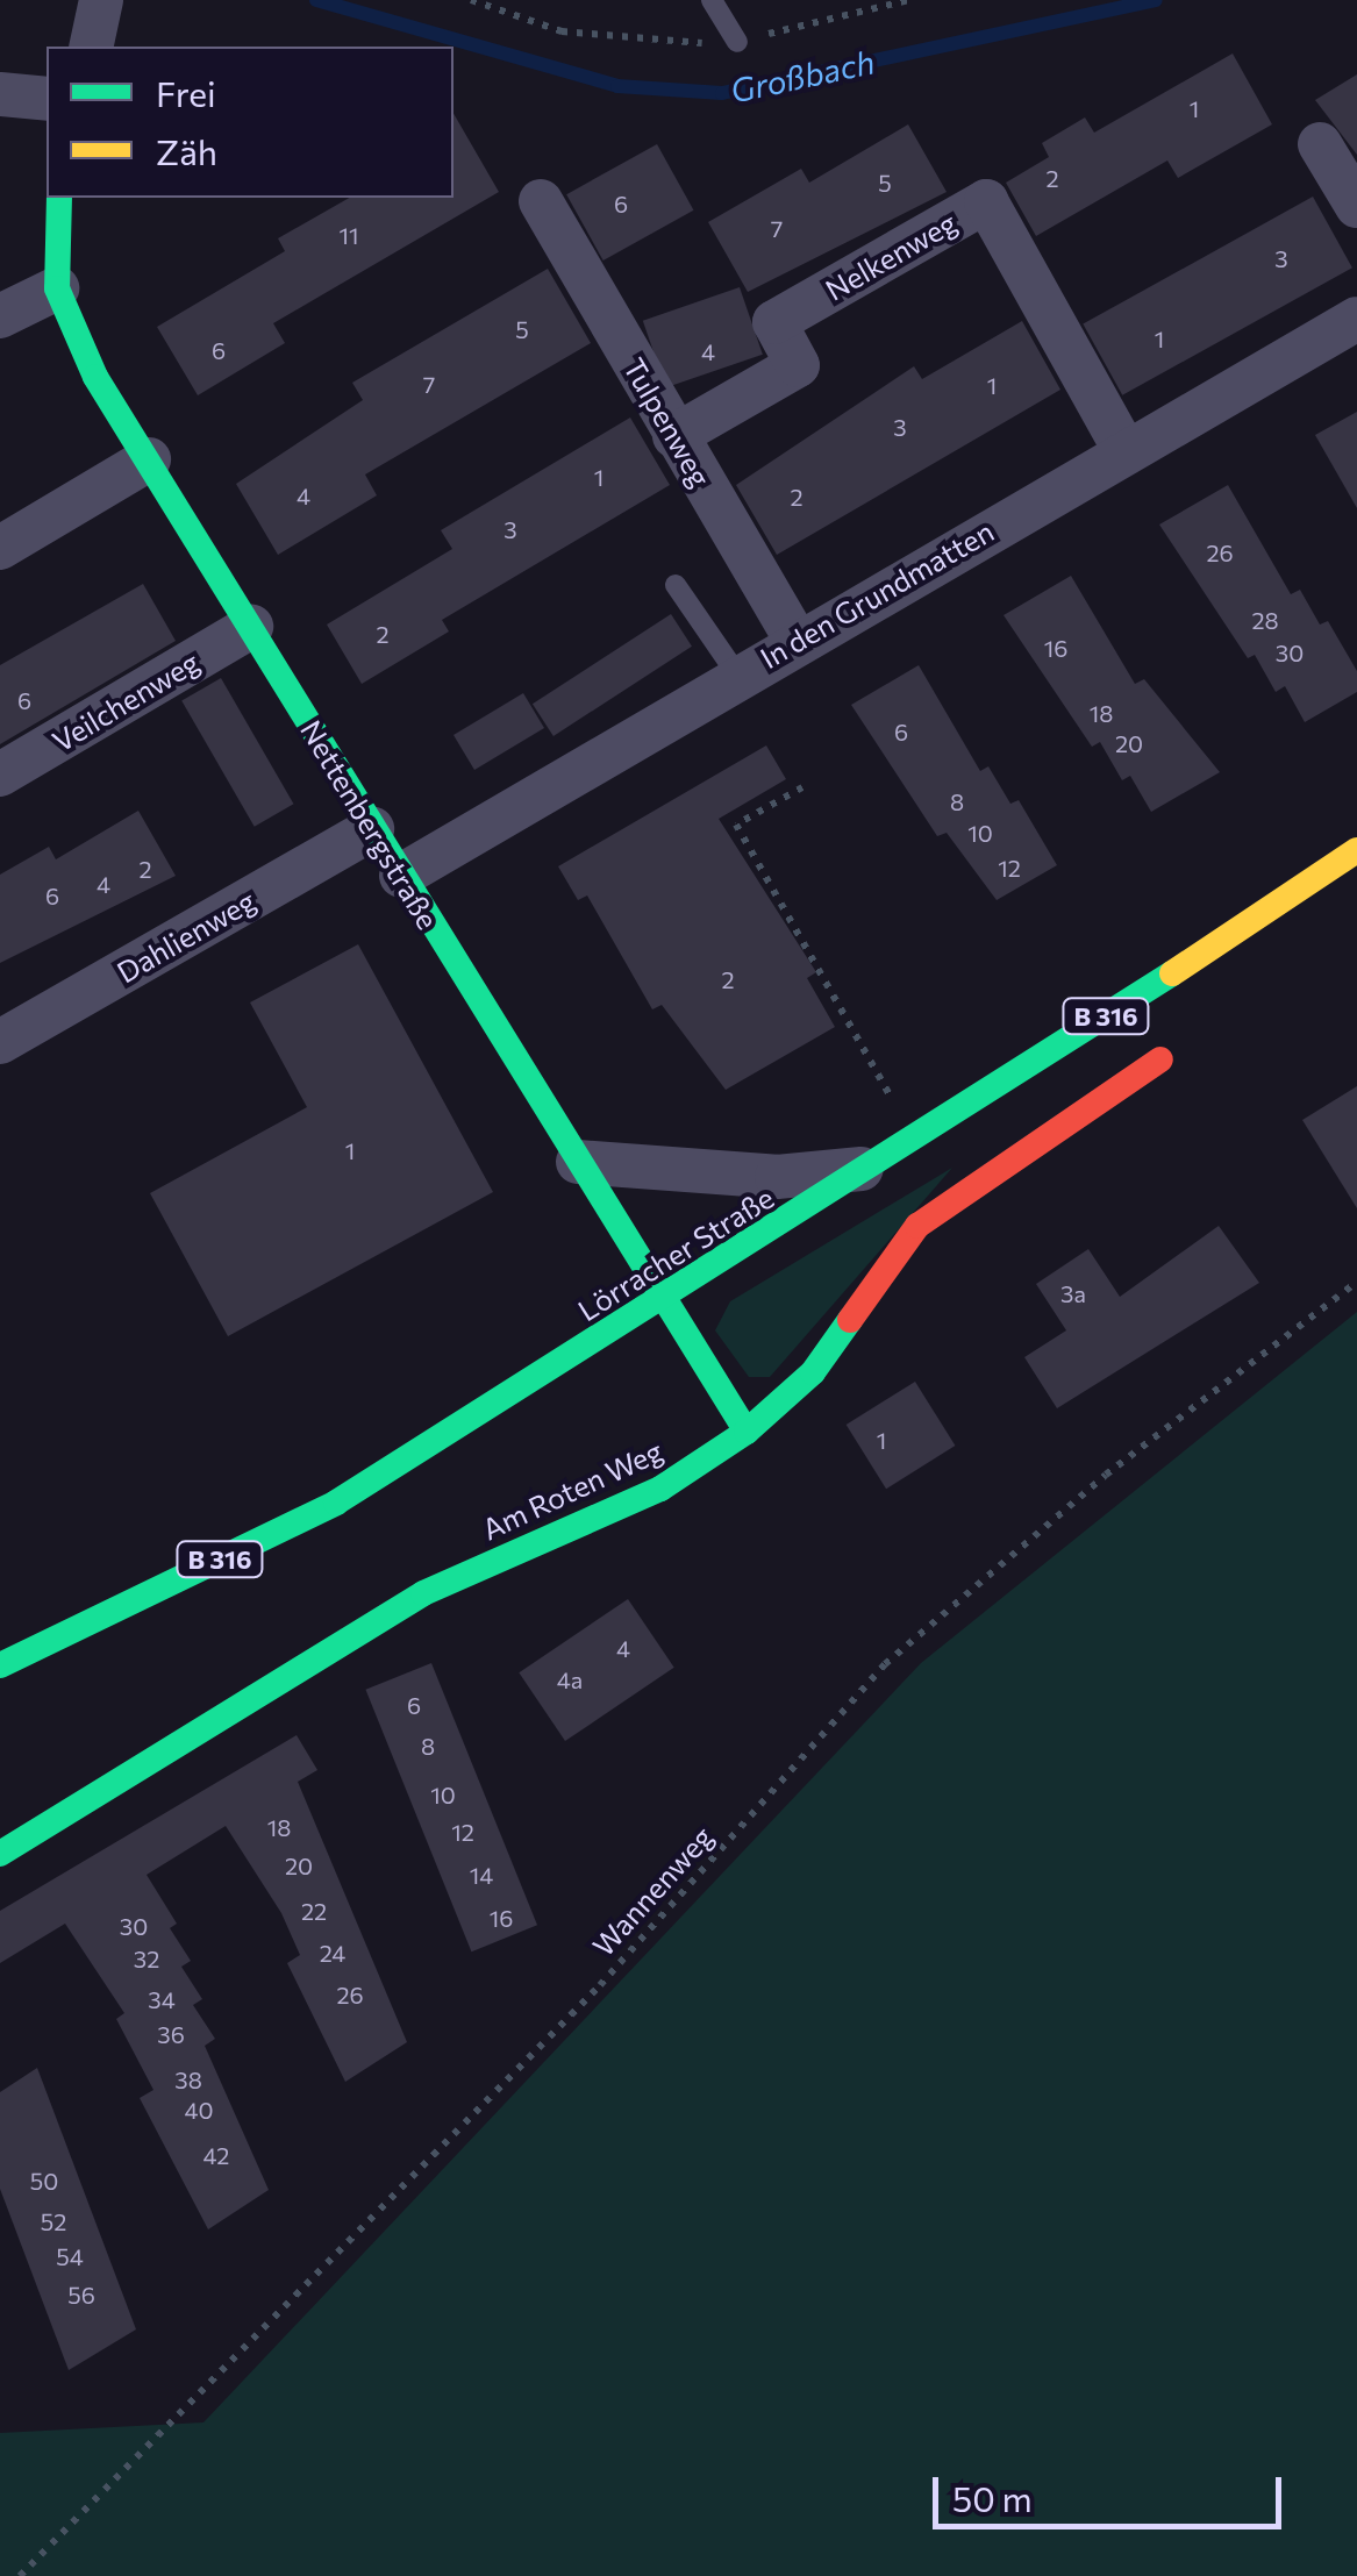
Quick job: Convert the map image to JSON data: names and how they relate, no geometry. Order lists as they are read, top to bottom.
{
  "streets": {
    "street": [
      "Nelkenweg",
      "Tulpenweg",
      "In den Grundmatten",
      "Veilchenweg",
      "Nettenbergstraße",
      "Dahlienweg",
      "B 316",
      "Lörracher Straße",
      "Am Roten Weg"
    ],
    "path": ["Wannenweg"]
  },
  "crossings": [
    ["Nelkenweg", "Tulpenweg"],
    ["Nelkenweg", "In den Grundmatten"],
    ["Tulpenweg", "In den Grundmatten"],
    ["In den Grundmatten", "Nettenbergstraße"],
    ["Veilchenweg", "Nettenbergstraße"],
    ["Nettenbergstraße", "Dahlienweg"],
    ["Nettenbergstraße", "Lörracher Straße"],
    ["Nettenbergstraße", "Am Roten Weg"]
  ],
  "water": ["Großbach"],
  "house_numbers": [
    "1",
    "2",
    "5",
    "6",
    "7",
    "11",
    "3",
    "5",
    "1",
    "6",
    "4",
    "7",
    "1",
    "3",
    "1",
    "4",
    "2",
    "3",
    "26",
    "28",
    "2",
    "16",
    "30",
    "6",
    "18",
    "6",
    "20",
    "8",
    "10",
    "12",
    "2",
    "4",
    "6",
    "2",
    "1",
    "3a",
    "1",
    "4",
    "4a",
    "6",
    "8",
    "10",
    "18",
    "12",
    "20",
    "14",
    "22",
    "16",
    "30",
    "24",
    "32",
    "26",
    "34",
    "36",
    "38",
    "40",
    "42",
    "50",
    "52",
    "54",
    "56"
  ],
  "legend": ["Frei", "Zäh"],
  "scale_bar": "50 m"
}
